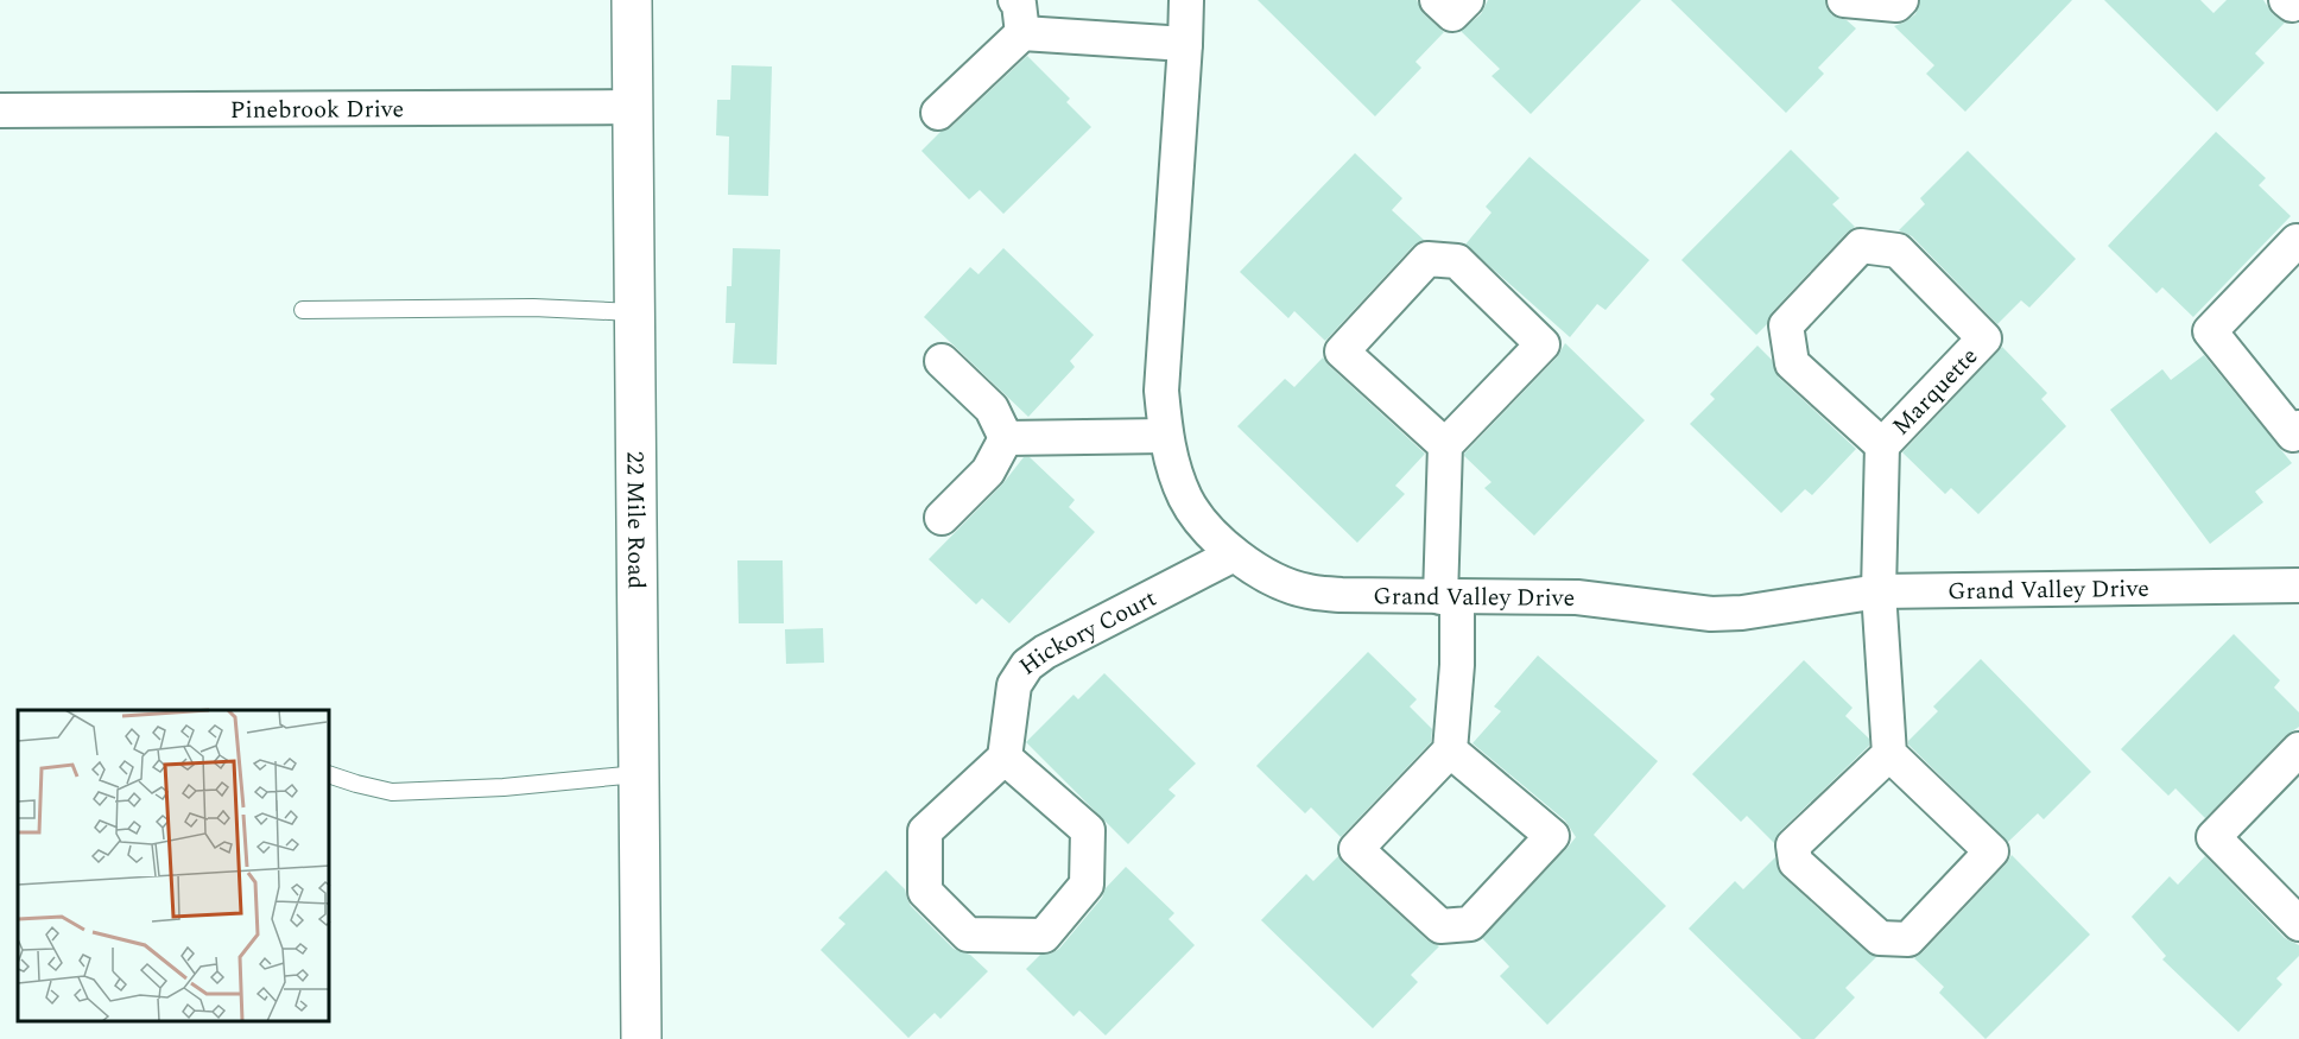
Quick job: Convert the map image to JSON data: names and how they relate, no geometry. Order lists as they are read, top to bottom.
{
  "streets": {
    "street": [
      "Pinebrook Drive",
      "Marquette",
      "22 Mile Road",
      "Grand Valley Drive",
      "Hickory Court"
    ]
  },
  "crossings": [
    ["Pinebrook Drive", "22 Mile Road"],
    ["Grand Valley Drive", "Hickory Court"]
  ]
}
